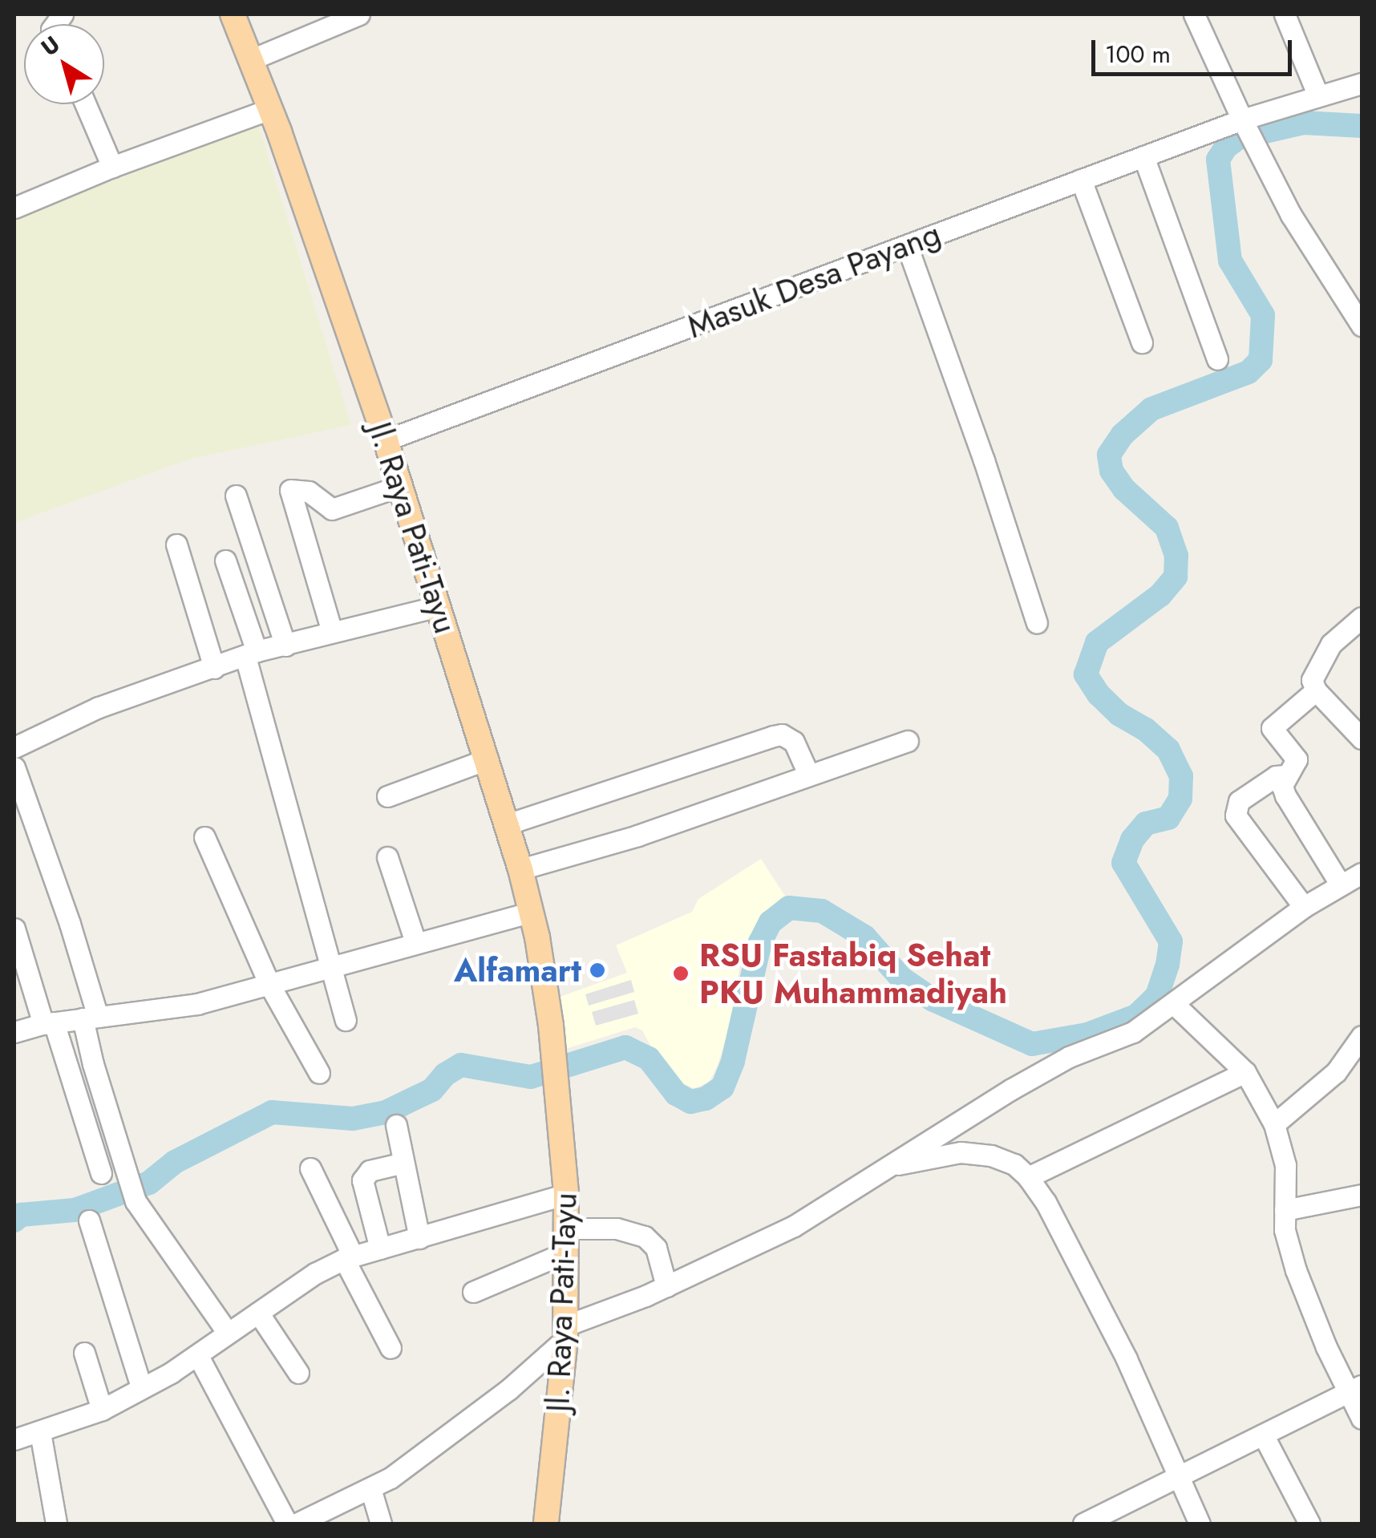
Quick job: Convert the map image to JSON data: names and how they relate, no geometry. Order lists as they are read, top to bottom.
{
  "streets": {
    "main road": ["Jl. Raya Pati-Tayu"],
    "street": ["Masuk Desa Payang"]
  },
  "crossings": [
    ["Masuk Desa Payang", "Jl. Raya Pati-Tayu"]
  ],
  "places": ["Alfamart", "RSU Fastabiq Sehat PKU Muhammadiyah"],
  "scale_bar": "100 m",
  "north": "top left"
}
